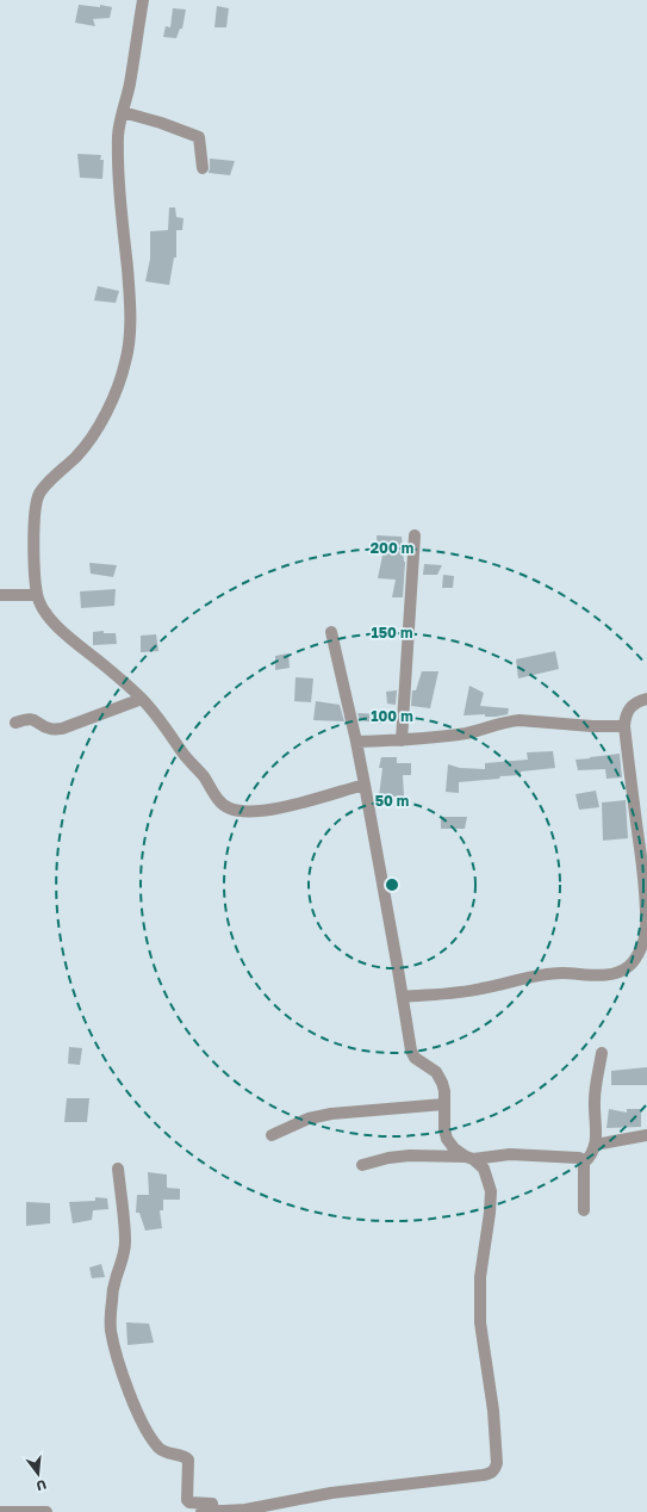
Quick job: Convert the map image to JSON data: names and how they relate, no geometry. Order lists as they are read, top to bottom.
{
  "north": "bottom",
  "rings": [
    "200 m",
    "150 m",
    "100 m",
    "50 m"
  ]
}
